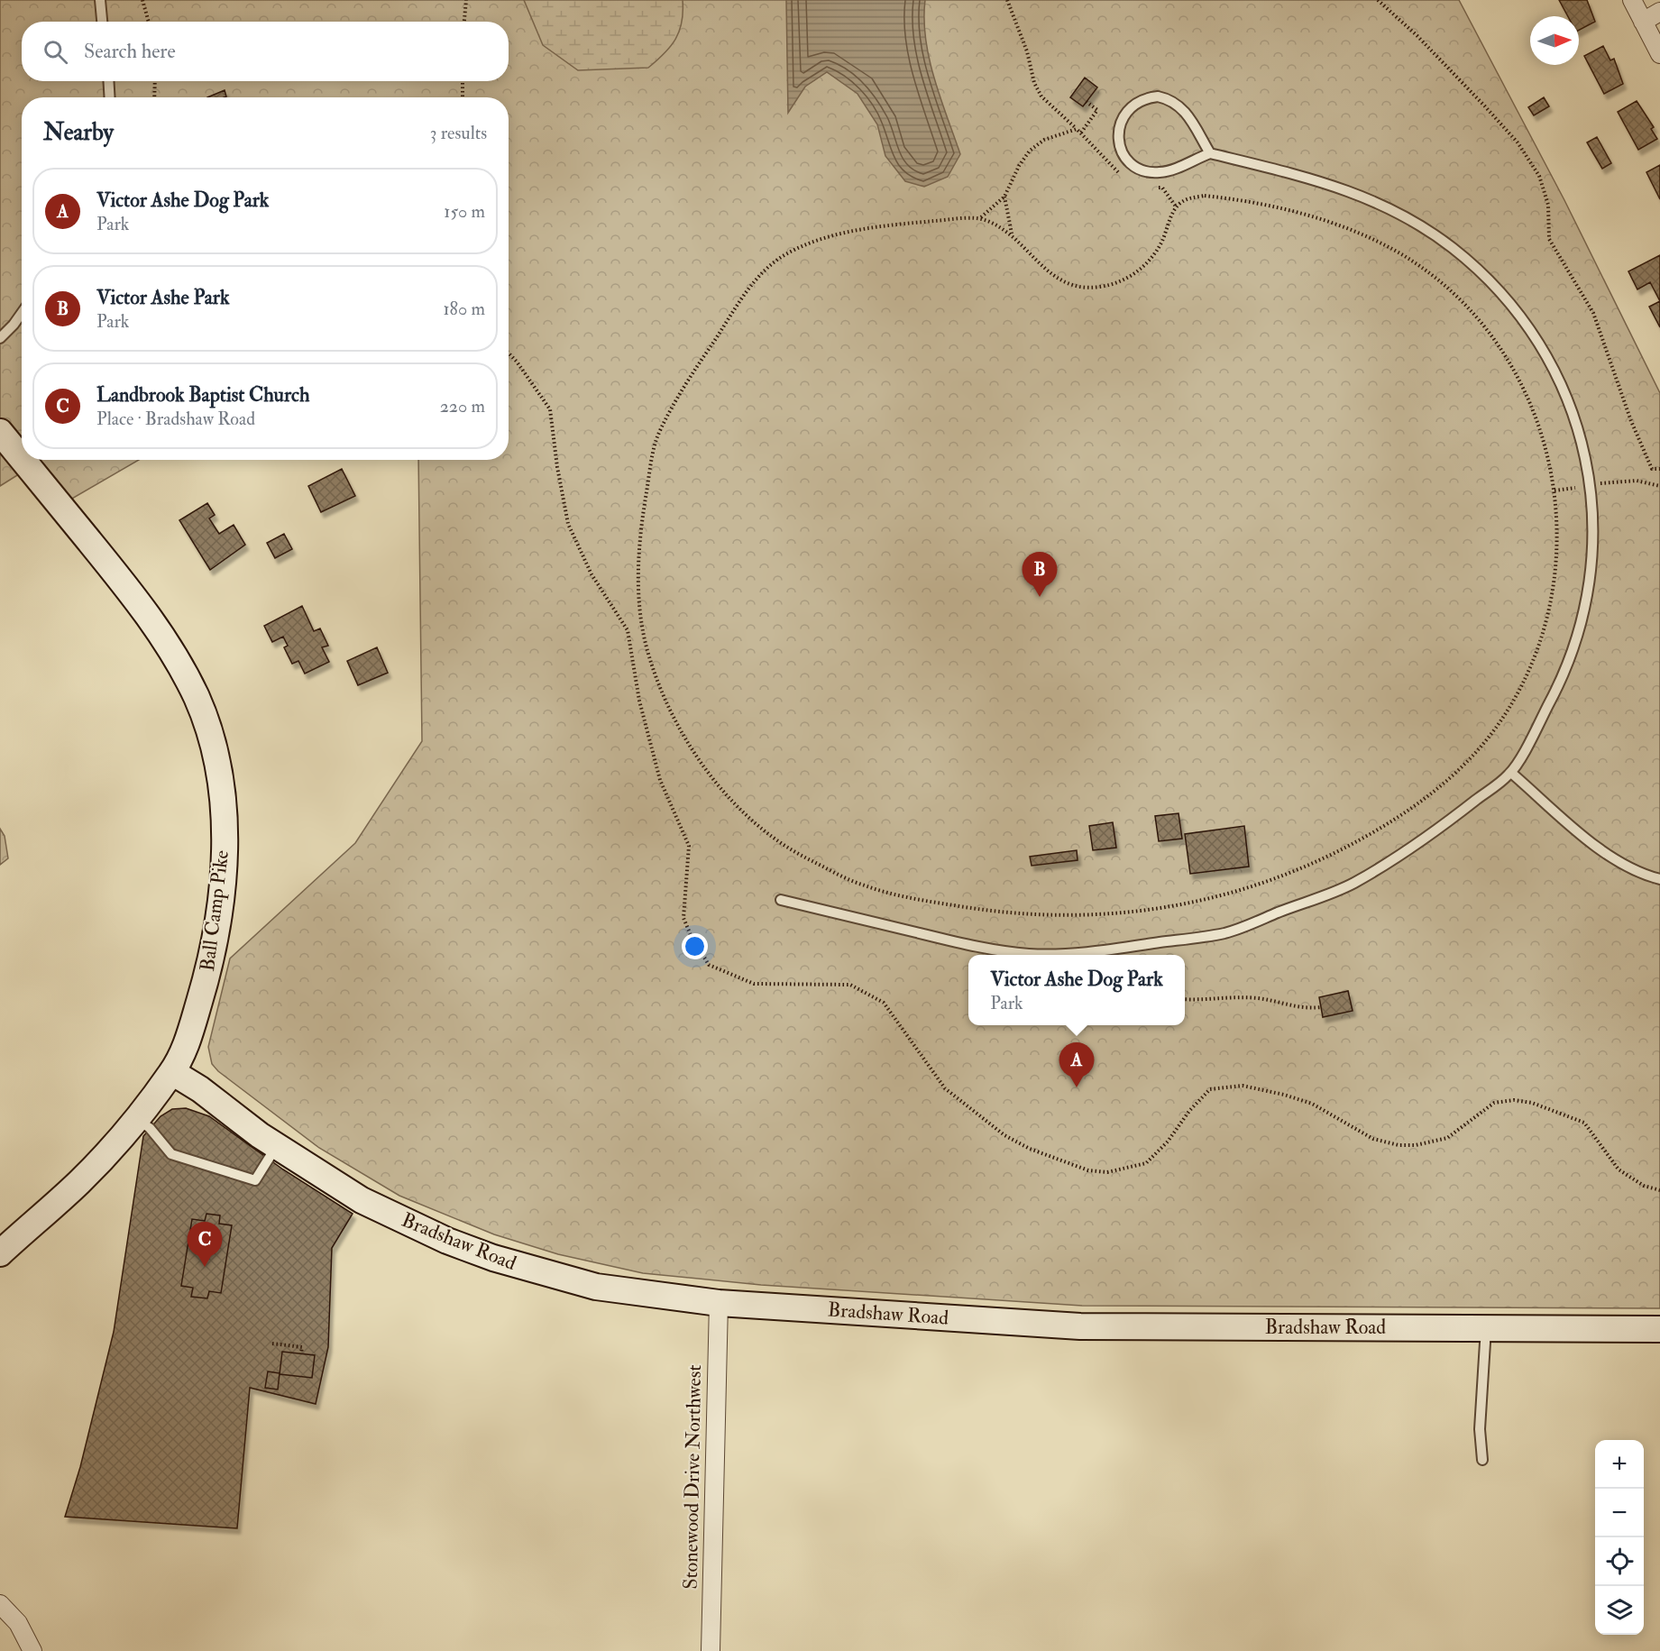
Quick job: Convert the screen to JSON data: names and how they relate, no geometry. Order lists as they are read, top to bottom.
{
  "streets": {
    "street": ["Ball Camp Pike", "Bradshaw Road", "Stonewood Drive Northwest"]
  },
  "crossings": [
    ["Ball Camp Pike", "Bradshaw Road"],
    ["Bradshaw Road", "Stonewood Drive Northwest"]
  ],
  "north": "right",
  "page": {
    "search": "Search here",
    "heading": ["Nearby", "3 results"],
    "list": [
      {
        "mark": "A",
        "name": "Victor Ashe Dog Park",
        "note": "Park",
        "value": "150 m"
      },
      {
        "mark": "B",
        "name": "Victor Ashe Park",
        "note": "Park",
        "value": "180 m"
      },
      {
        "mark": "C",
        "name": "Landbrook Baptist Church",
        "note": "Place · Bradshaw Road",
        "value": "220 m"
      }
    ],
    "pins": ["B", "A", "C"],
    "popup": ["Victor Ashe Dog Park", "Park"],
    "map_buttons": ["+", "−"]
  }
}
